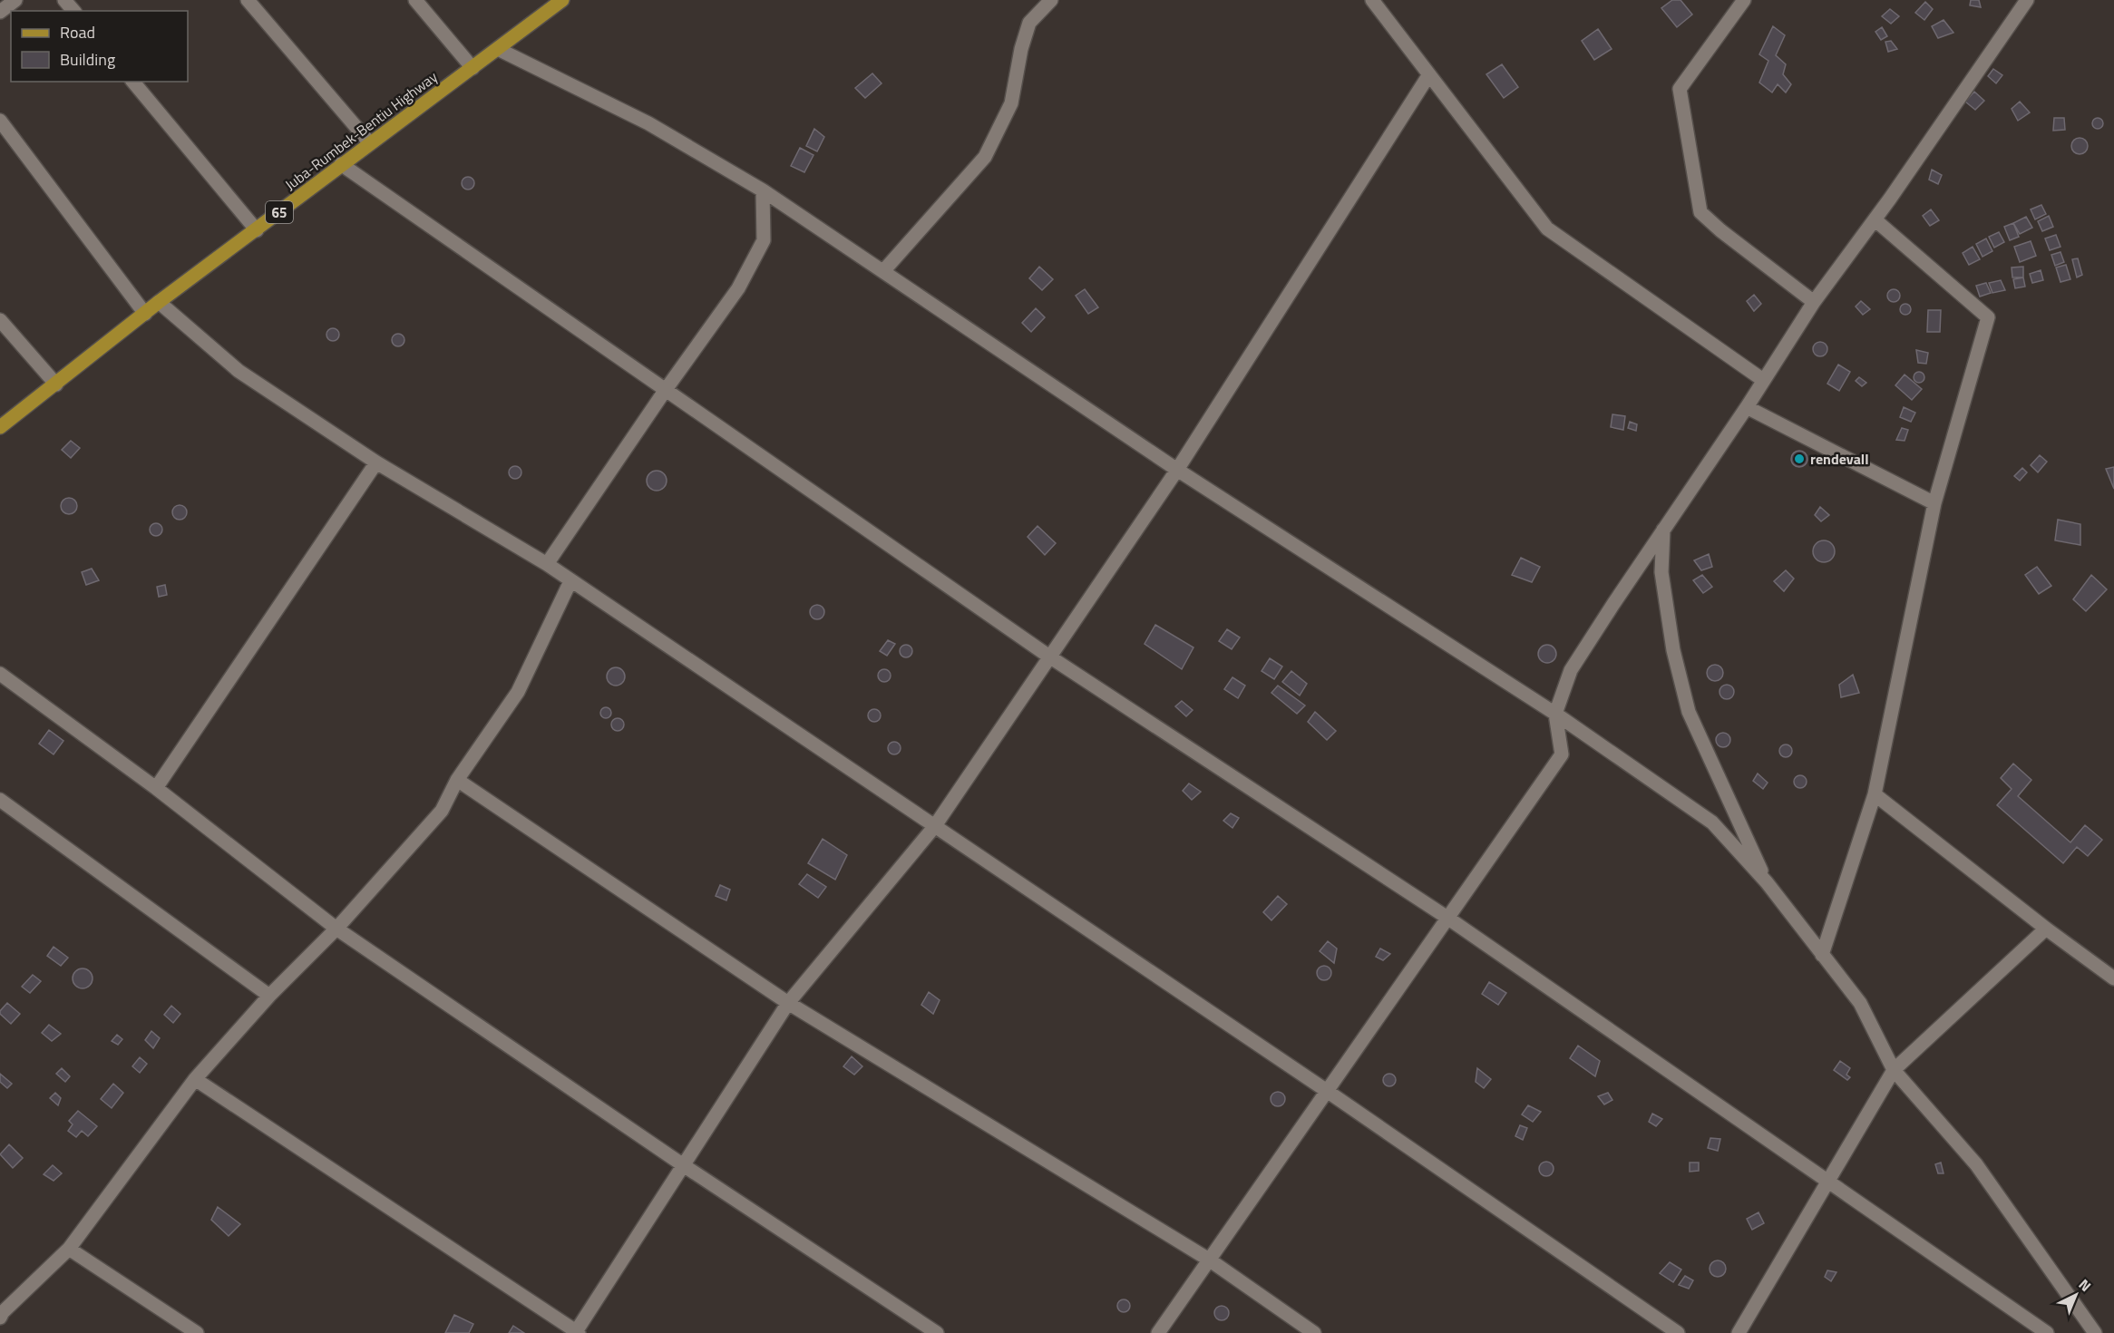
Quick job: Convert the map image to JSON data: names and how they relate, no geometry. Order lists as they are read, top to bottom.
{
  "streets": {
    "main road": ["Juba-Rumbek-Bentiu Highway", "65"]
  },
  "places": ["rendevall"],
  "legend": ["Road", "Building"],
  "north": "top right"
}
